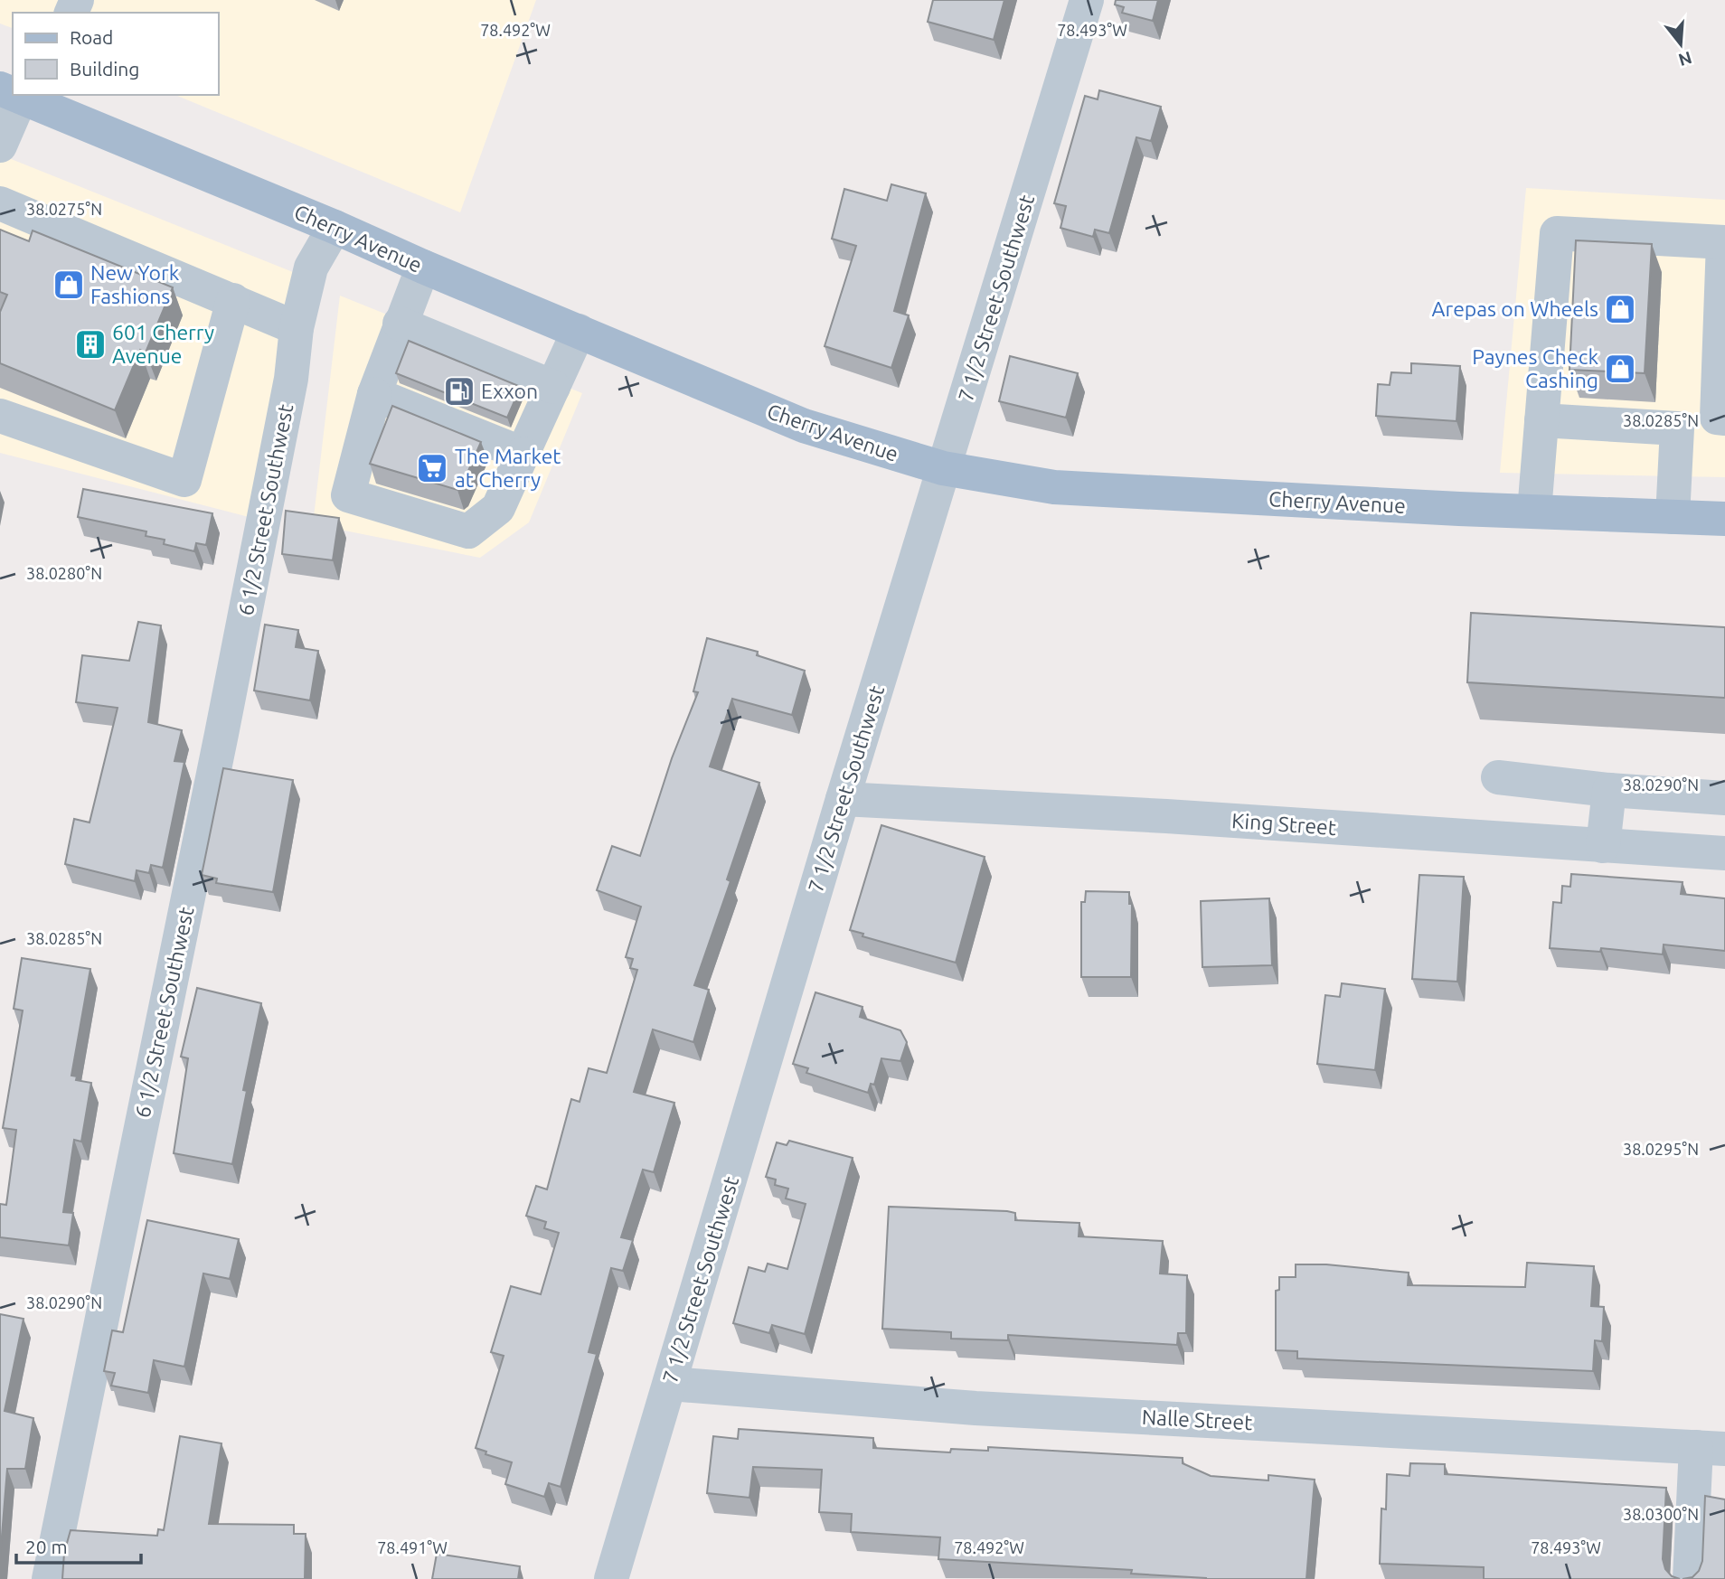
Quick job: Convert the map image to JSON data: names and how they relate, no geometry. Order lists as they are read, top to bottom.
{
  "streets": {
    "main road": ["Cherry Avenue"],
    "street": [
      "7 1/2 Street Southwest",
      "6 1/2 Street Southwest",
      "King Street",
      "Nalle Street"
    ]
  },
  "crossings": [
    ["Cherry Avenue", "7 1/2 Street Southwest"],
    ["Cherry Avenue", "6 1/2 Street Southwest"],
    ["7 1/2 Street Southwest", "King Street"],
    ["7 1/2 Street Southwest", "Nalle Street"]
  ],
  "places": {
    "shop": ["New York Fashions", "Arepas on Wheels", "Paynes Check Cashing"],
    "building": ["601 Cherry Avenue"],
    "fuel station": ["Exxon"],
    "supermarket": ["The Market at Cherry"]
  },
  "legend": ["Road", "Building"],
  "scale_bar": "20 m",
  "north": "bottom",
  "coordinates": [
    "78.492°W",
    "78.493°W",
    "38.0275°N",
    "38.0285°N",
    "38.0280°N",
    "38.0290°N",
    "38.0295°N",
    "38.0300°N",
    "78.491°W"
  ]
}
